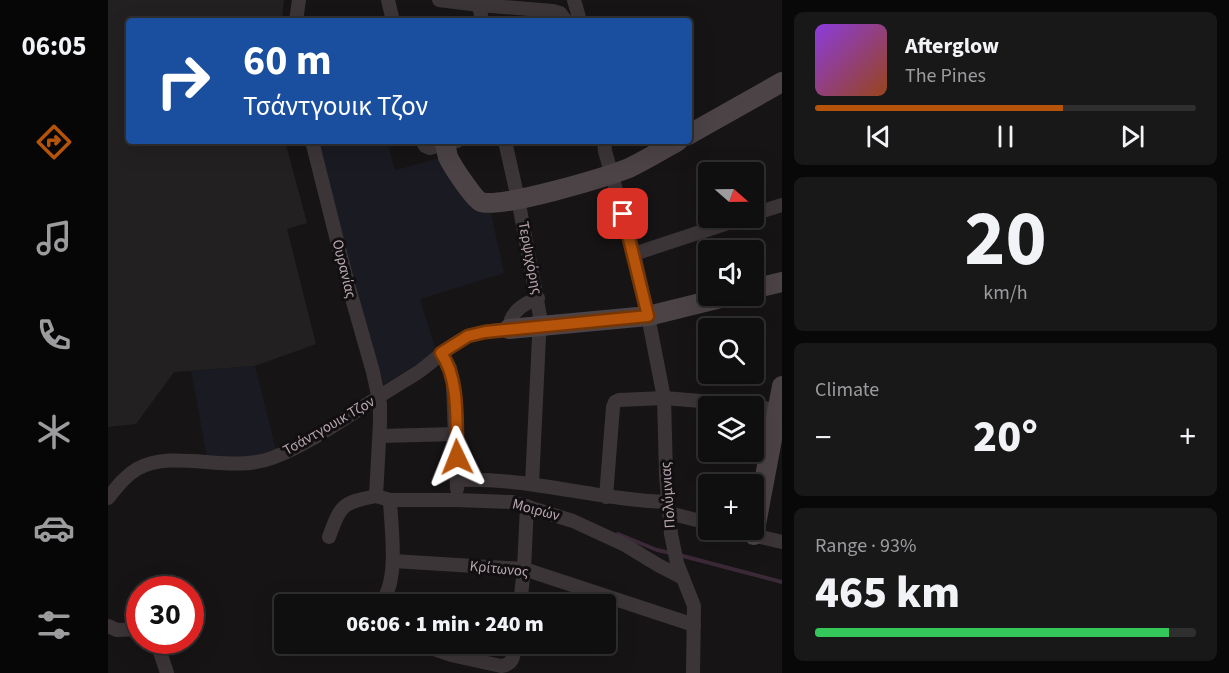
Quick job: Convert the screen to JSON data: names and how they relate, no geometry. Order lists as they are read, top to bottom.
{
  "streets": {
    "street": [
      "Τερψιχόρης",
      "Ουρανίας",
      "Τσάντγουικ Τζον",
      "Πολύμνιας",
      "Μοιρών",
      "Κρίτωνος"
    ]
  },
  "crossings": [
    ["Ουρανίας", "Τσάντγουικ Τζον"],
    ["Ουρανίας", "Μοιρών"],
    ["Πολύμνιας", "Μοιρών"],
    ["Πολύμνιας", "Κρίτωνος"]
  ],
  "north": "right",
  "page": {
    "tabs": "06:05",
    "turn": ["60 m", "Τσάντγουικ Τζον"],
    "song": ["Afterglow", "The Pines"],
    "map_buttons": "+",
    "tile": [
      ["20", "km/h"],
      "Climate",
      ["Range · 93%", "465 km"]
    ],
    "heat": ["−", "20°", "+"],
    "limit": "30",
    "trip": "06:06 · 1 min · 240 m"
  }
}
